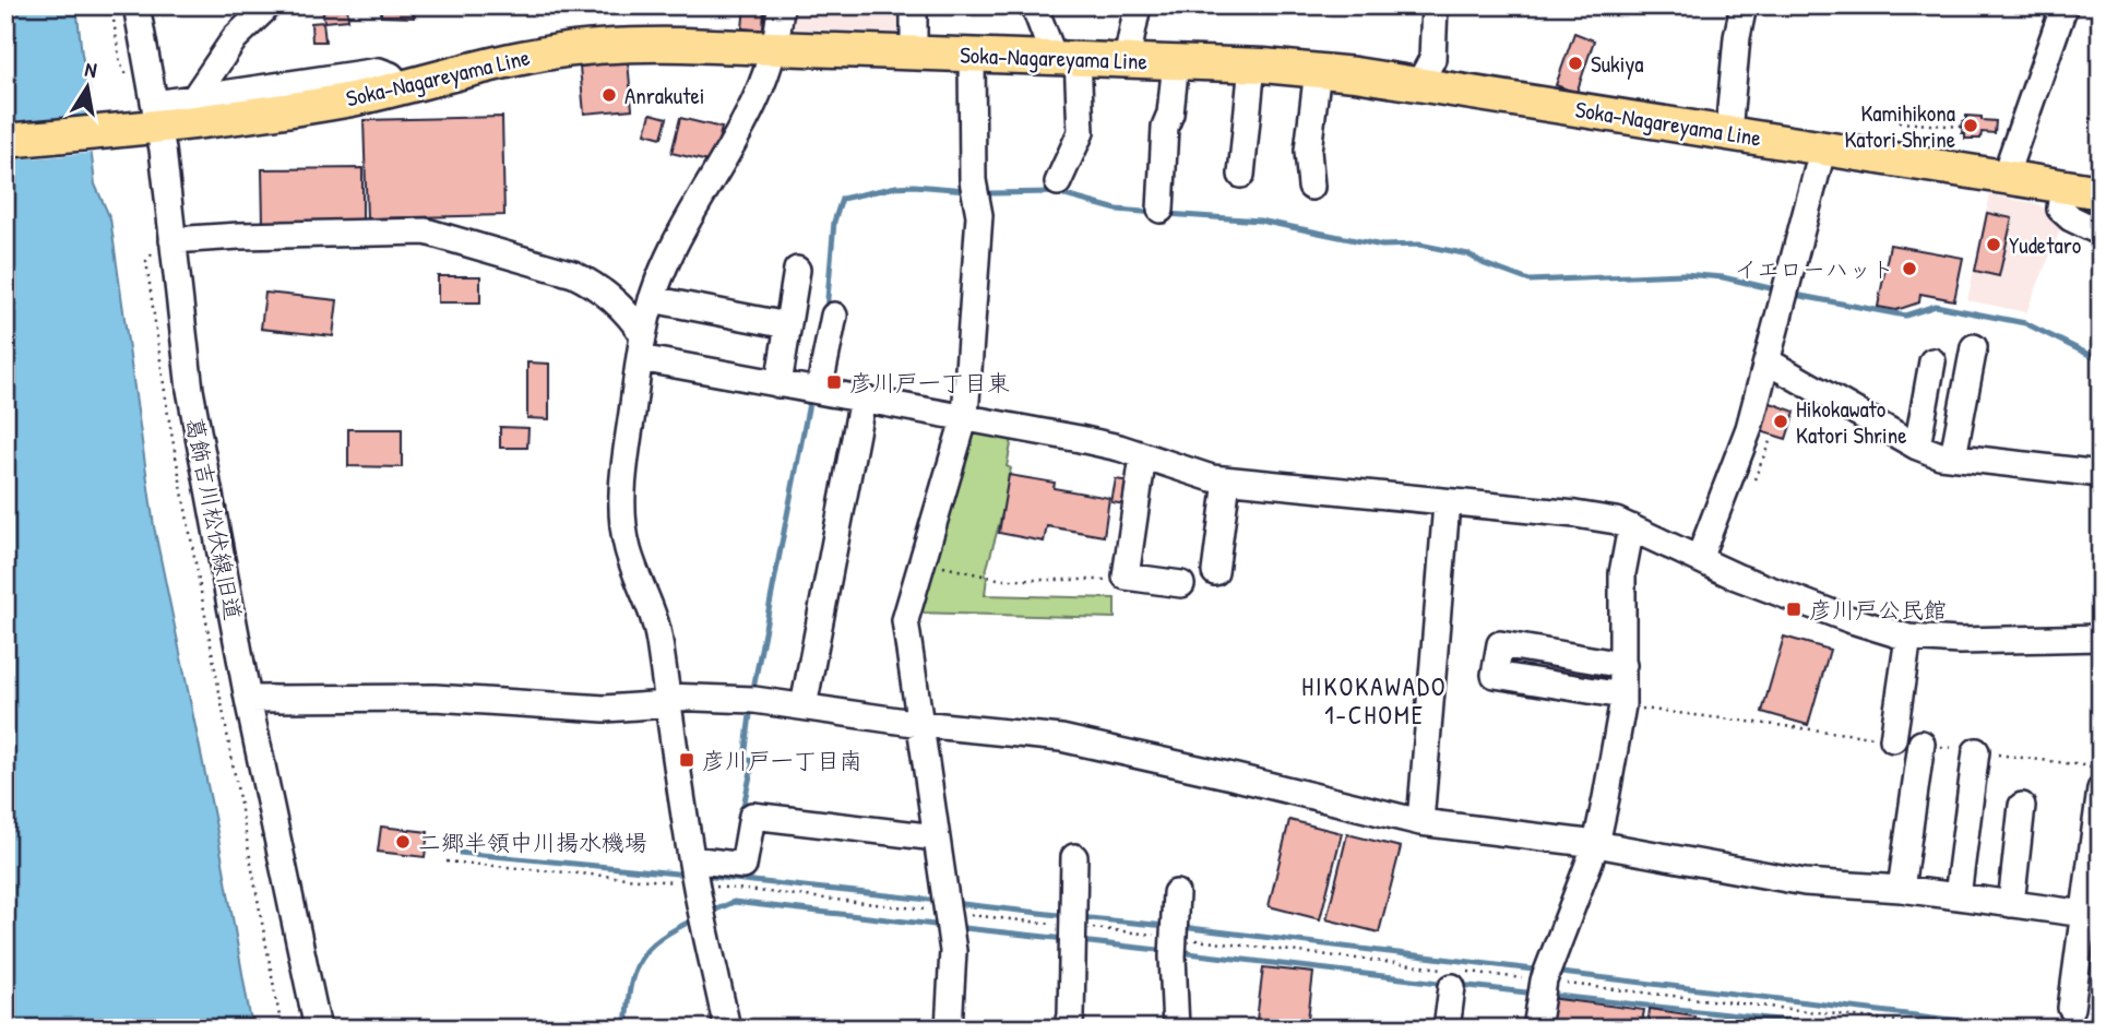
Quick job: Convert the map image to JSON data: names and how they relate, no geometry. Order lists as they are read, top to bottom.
{
  "streets": {
    "main road": ["Soka-Nagareyama Line"],
    "street": ["葛飾吉川松伏線旧道"]
  },
  "crossings": [
    ["Soka-Nagareyama Line", "葛飾吉川松伏線旧道"]
  ],
  "districts": ["HIKOKAWADO 1-CHOME"],
  "places": {
    "other": [
      "Sukiya",
      "Anrakutei",
      "Kamihikona Katori Shrine",
      "Yudetaro",
      "イエローハット",
      "Hikokawato Katori Shrine",
      "二郷半領中川揚水機場"
    ],
    "transit": ["彦川戸一丁目東", "彦川戸公民館", "彦川戸一丁目南"]
  },
  "north": "top"
}
